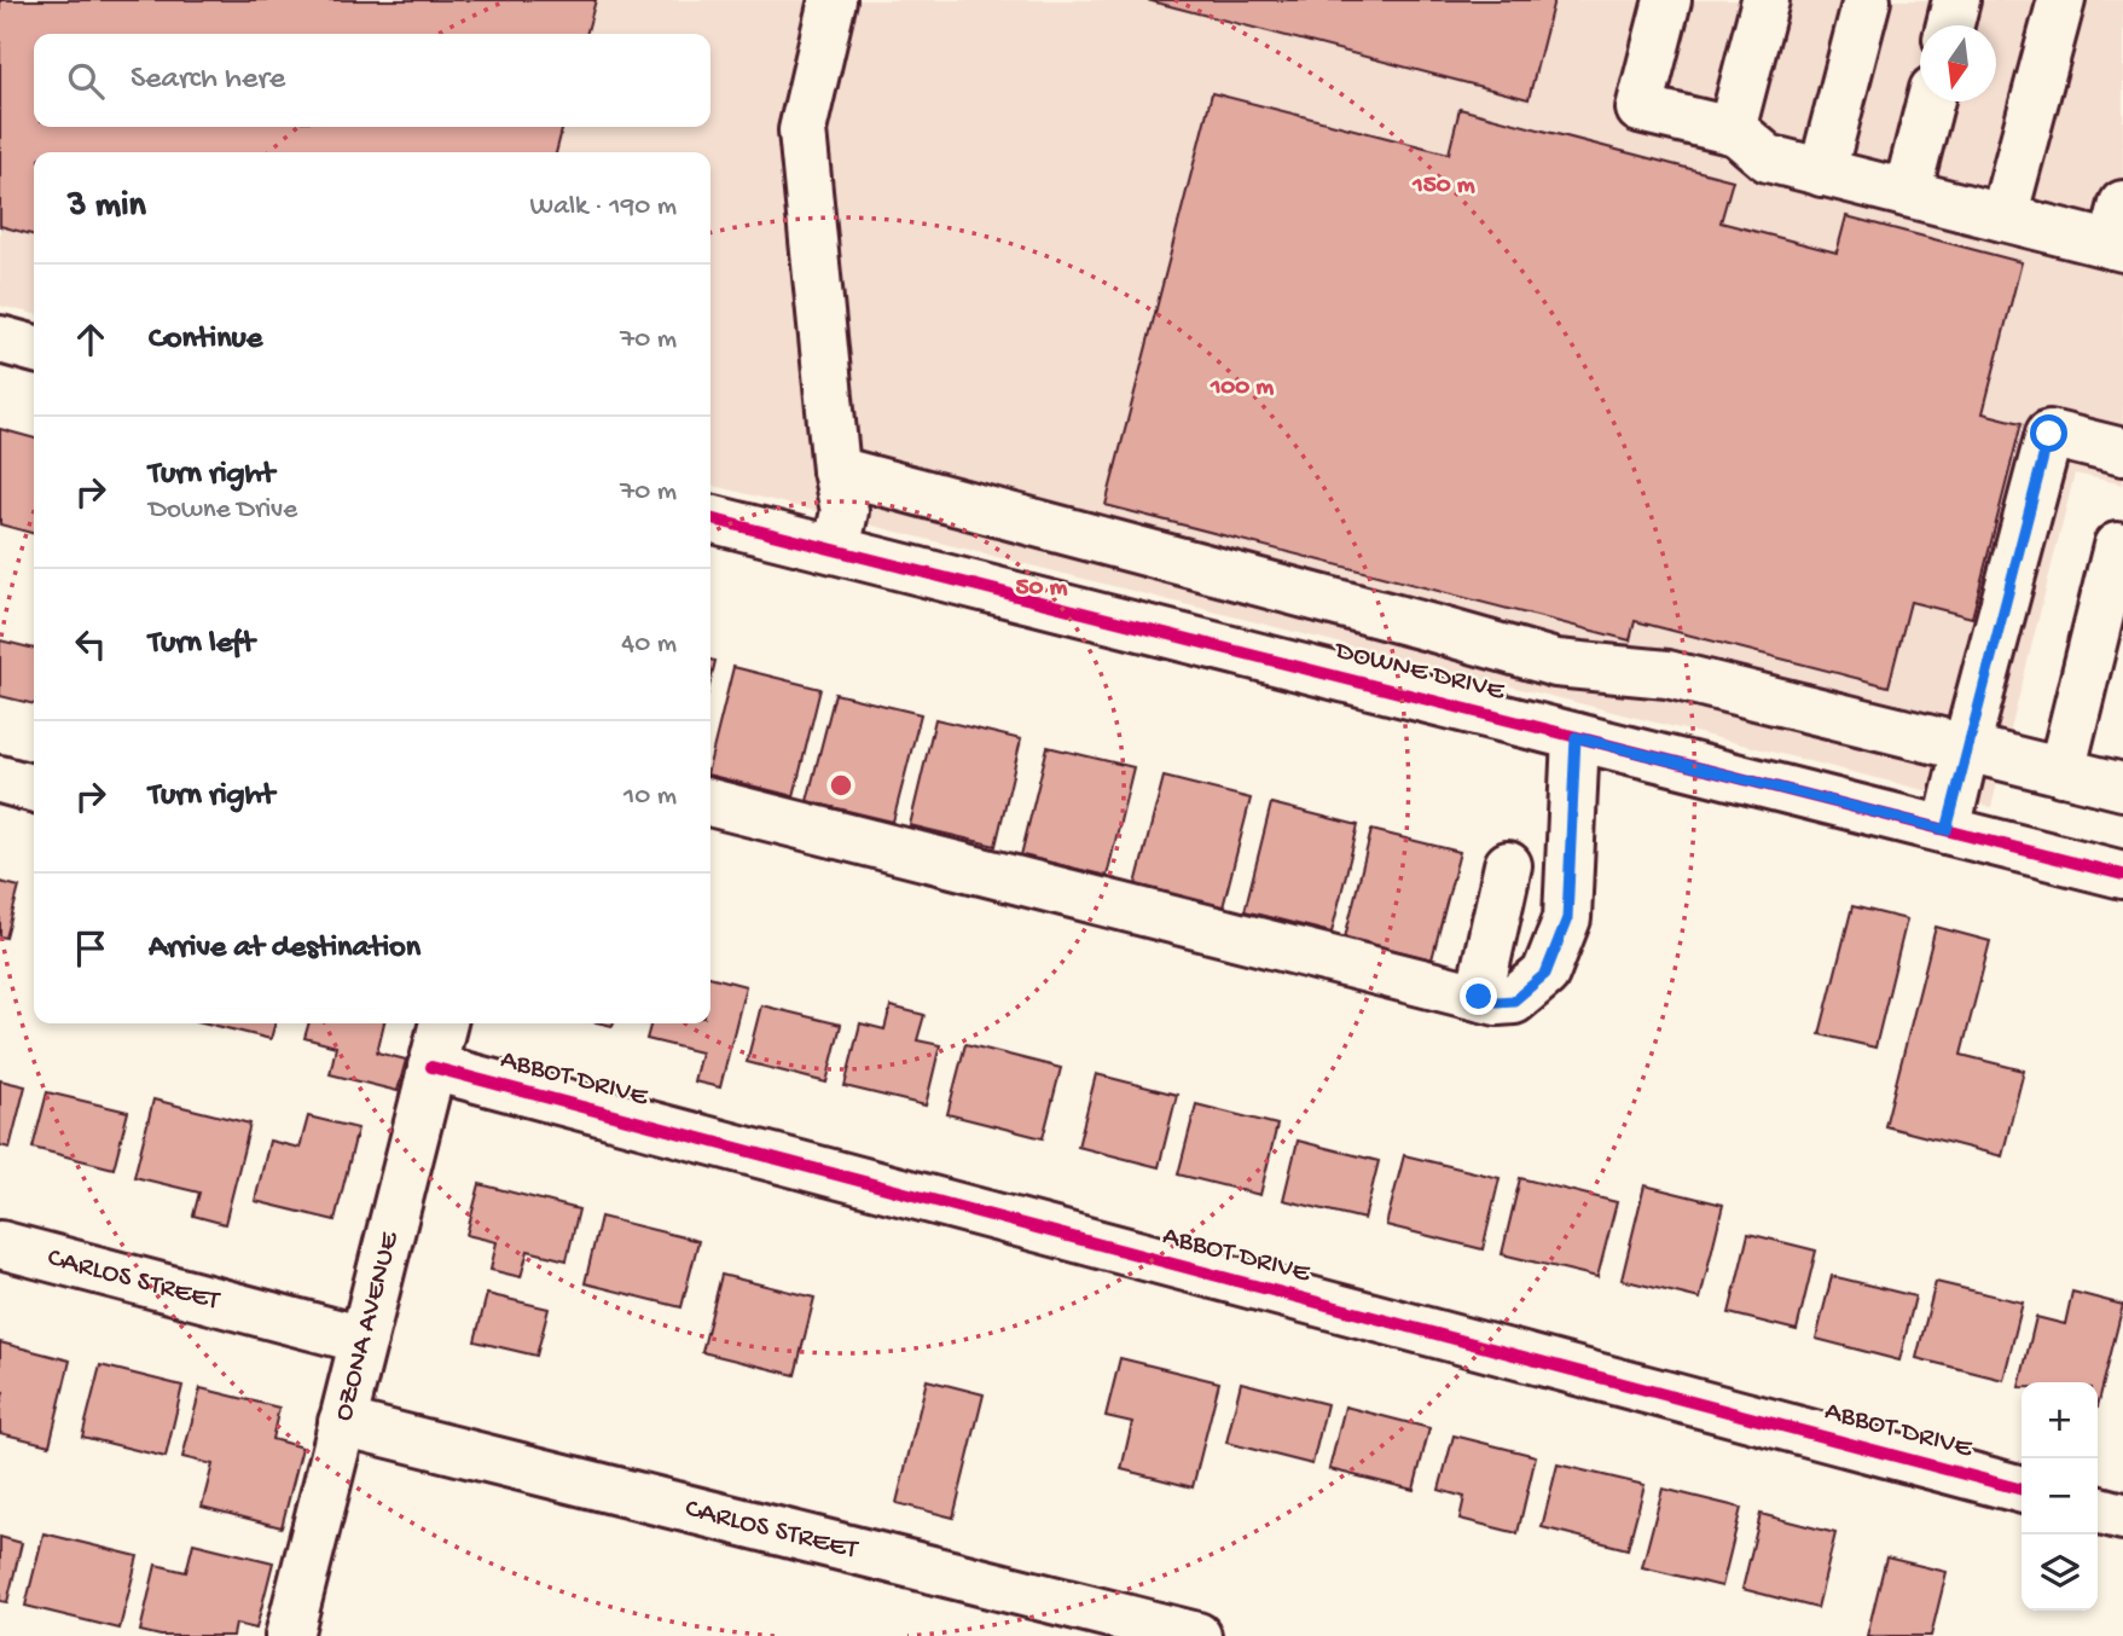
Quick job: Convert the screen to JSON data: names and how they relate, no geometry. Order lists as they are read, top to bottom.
{
  "streets": {
    "street": [
      "DOWNE DRIVE",
      "ABBOT DRIVE",
      "CARLOS STREET",
      "OZONA AVENUE"
    ]
  },
  "crossings": [
    ["ABBOT DRIVE", "OZONA AVENUE"],
    ["CARLOS STREET", "OZONA AVENUE"]
  ],
  "north": "bottom",
  "page": {
    "search": "Search here",
    "heading": ["3 min", "Walk · 190 m"],
    "list": [
      ["Continue", "70 m"],
      ["Turn right", "Downe Drive", "70 m"],
      ["Turn left", "40 m"],
      ["Turn right", "10 m"],
      "Arrive at destination"
    ],
    "map_buttons": ["+", "−"]
  },
  "rings": ["150 m", "100 m", "50 m"]
}
